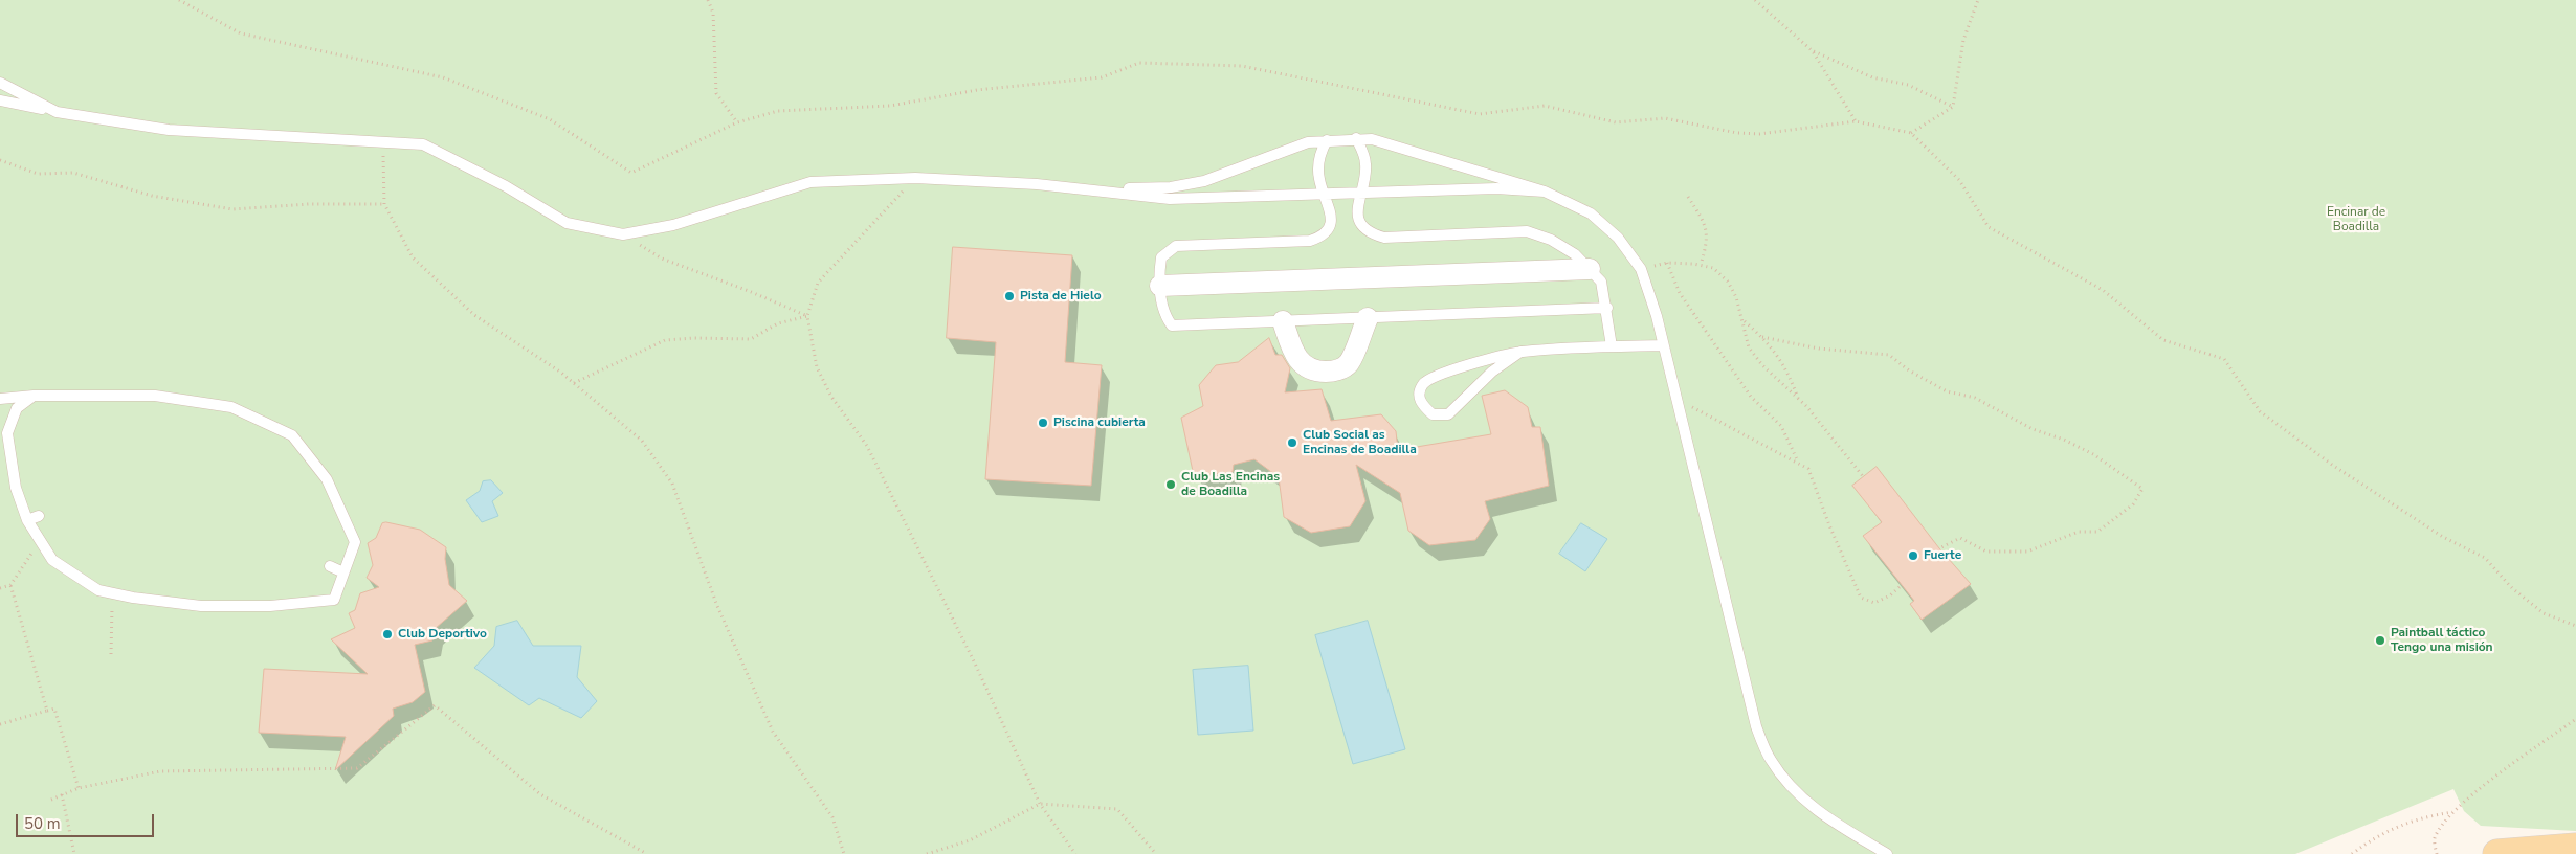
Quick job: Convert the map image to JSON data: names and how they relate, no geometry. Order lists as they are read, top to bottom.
{
  "parks": ["Encinar de Boadilla"],
  "places": [
    "Pista de Hielo",
    "Piscina cubierta",
    "Club Social as Encinas de Boadilla",
    "Club Las Encinas de Boadilla",
    "Fuerte",
    "Club Deportivo",
    "Paintball táctico Tengo una misión"
  ],
  "scale_bar": "50 m"
}
